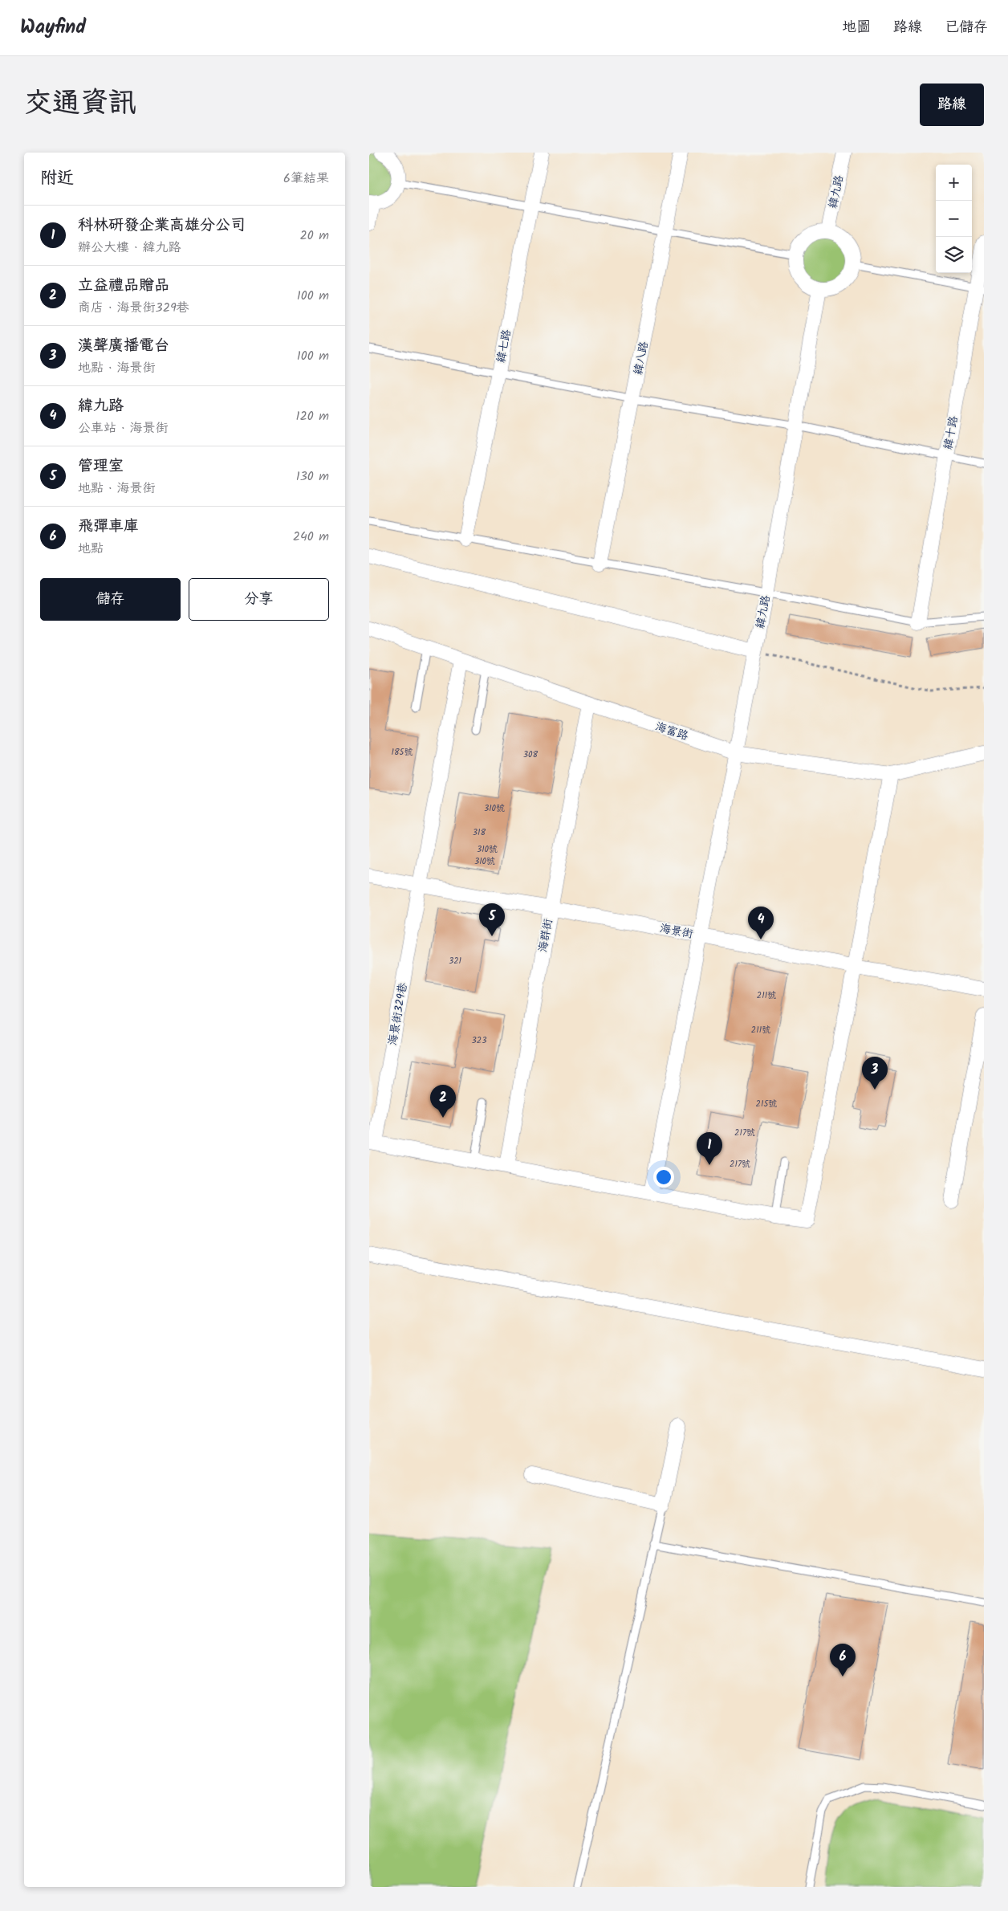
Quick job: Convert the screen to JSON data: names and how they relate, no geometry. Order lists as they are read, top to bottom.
{
  "streets": {
    "street": [
      "緯九路",
      "緯七路",
      "緯八路",
      "緯十路",
      "海富路",
      "海景街",
      "海群街",
      "海景街329巷"
    ]
  },
  "crossings": [
    ["緯九路", "海富路"],
    ["緯九路", "海景街"],
    ["海富路", "海群街"],
    ["海富路", "海景街329巷"],
    ["海景街", "海群街"],
    ["海景街", "海景街329巷"]
  ],
  "house_numbers": [
    "185號",
    "308",
    "310號",
    "318",
    "310號",
    "310號",
    "321",
    "211號",
    "211號",
    "323",
    "215號",
    "217號",
    "217號"
  ],
  "page": {
    "header": "Wayfind",
    "nav": ["地圖", "路線", "已儲存"],
    "title": "交通資訊",
    "buttons": [
      "路線",
      ["儲存", "分享"]
    ],
    "heading": ["附近", "6筆結果"],
    "map_buttons": ["+", "−"],
    "list": [
      {
        "mark": "1",
        "name": "科林研發企業高雄分公司",
        "note": "辦公大樓 · 緯九路",
        "value": "20 m"
      },
      {
        "mark": "2",
        "name": "立益禮品贈品",
        "note": "商店 · 海景街329巷",
        "value": "100 m"
      },
      {
        "mark": "3",
        "name": "漢聲廣播電台",
        "note": "地點 · 海景街",
        "value": "100 m"
      },
      {
        "mark": "4",
        "name": "緯九路",
        "note": "公車站 · 海景街",
        "value": "120 m"
      },
      {
        "mark": "5",
        "name": "管理室",
        "note": "地點 · 海景街",
        "value": "130 m"
      },
      {
        "mark": "6",
        "name": "飛彈車庫",
        "note": "地點",
        "value": "240 m"
      }
    ],
    "pins": [
      "5",
      "4",
      "3",
      "2",
      "1",
      "6"
    ]
  }
}
